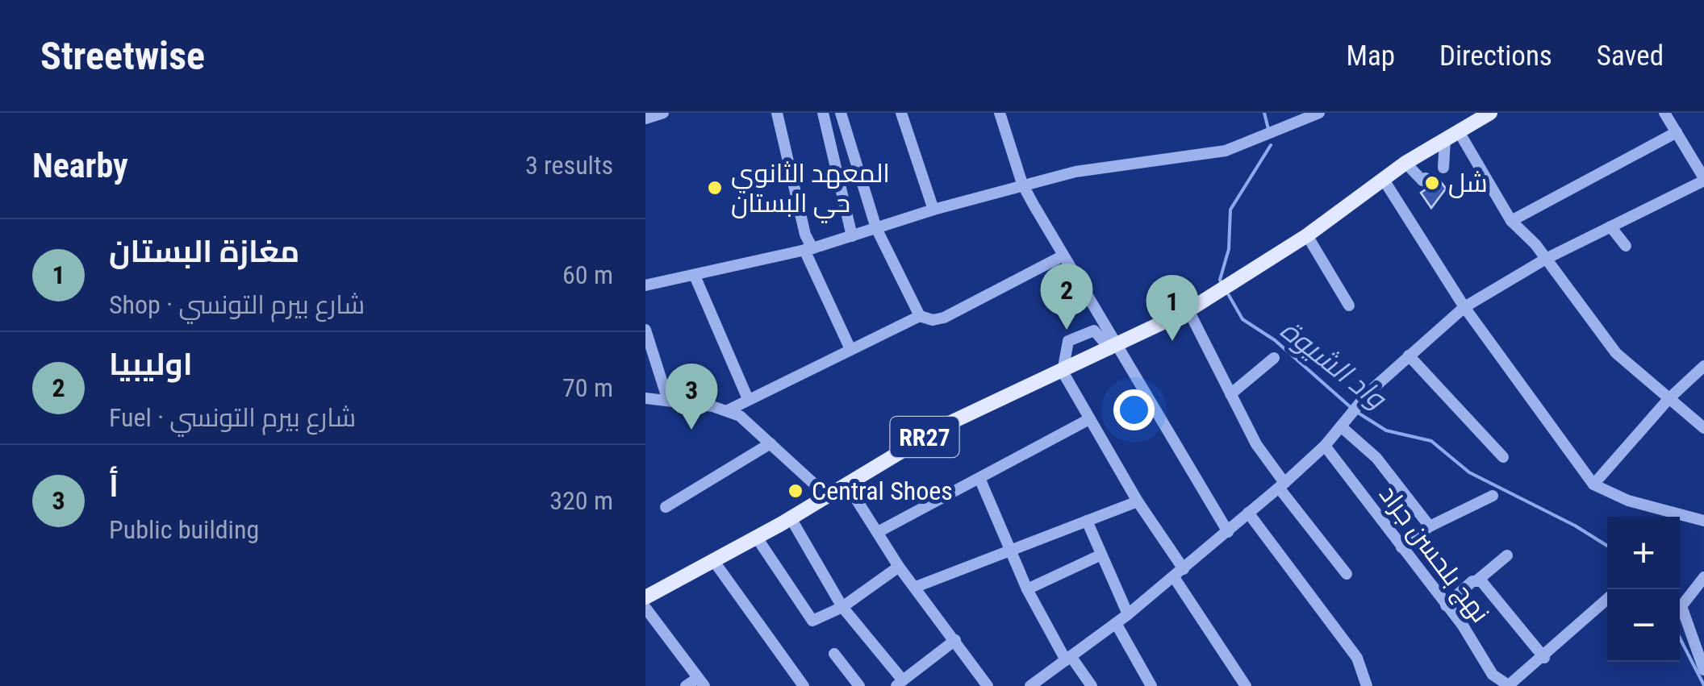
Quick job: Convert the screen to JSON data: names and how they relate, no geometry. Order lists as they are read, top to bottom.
{
  "streets": {
    "main road": ["RR27"],
    "street": ["نهج بلحسن جراد"]
  },
  "water": ["واد الشيوة"],
  "places": ["شل", "المعهد الثانوي حي البستان", "Central Shoes"],
  "page": {
    "header": "Streetwise",
    "nav": ["Map", "Directions", "Saved"],
    "heading": ["Nearby", "3 results"],
    "list": [
      {
        "mark": "1",
        "name": "مغازة البستان",
        "note": "Shop · شارع بيرم التونسي",
        "value": "60 m"
      },
      {
        "mark": "2",
        "name": "اوليبيا",
        "note": "Fuel · شارع بيرم التونسي",
        "value": "70 m"
      },
      {
        "mark": "3",
        "name": "أ",
        "note": "Public building",
        "value": "320 m"
      }
    ],
    "pins": ["2", "1", "3"],
    "map_buttons": ["+", "−"]
  }
}
